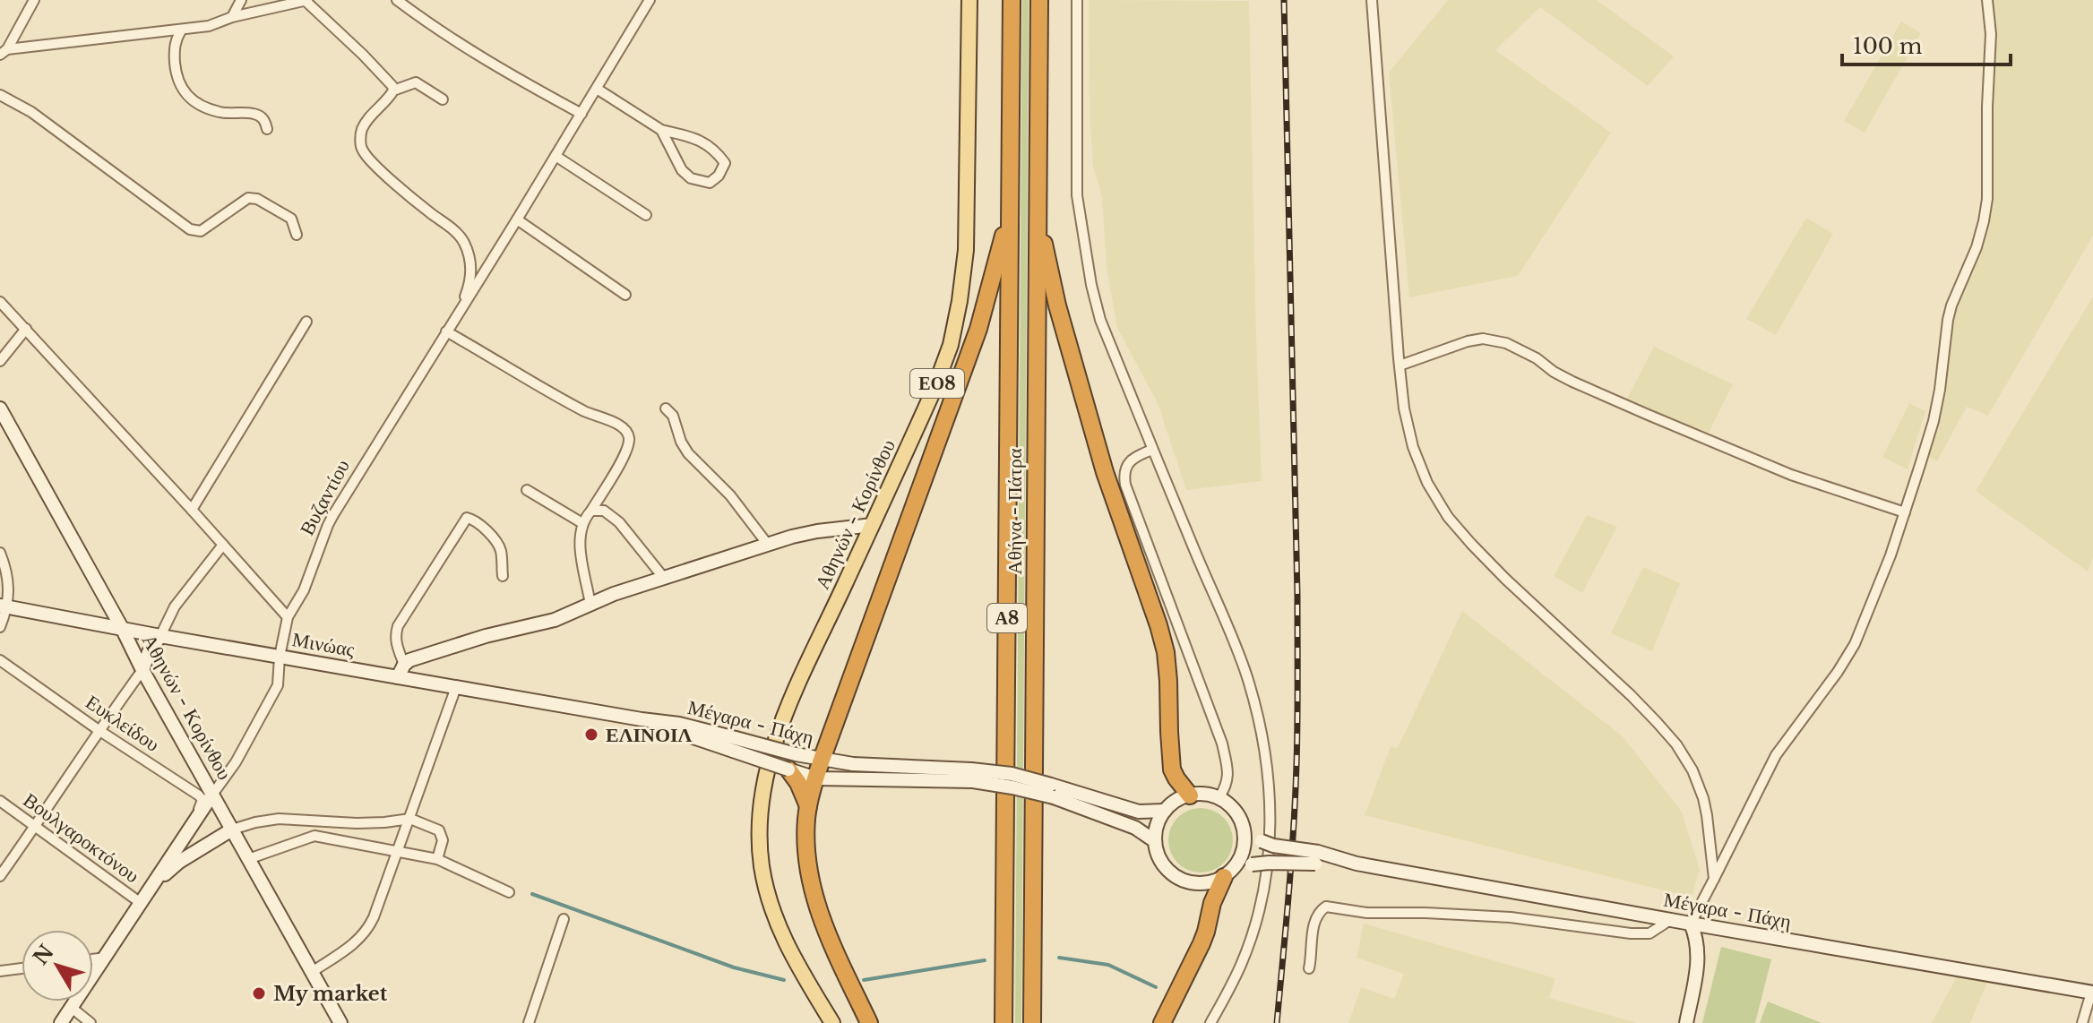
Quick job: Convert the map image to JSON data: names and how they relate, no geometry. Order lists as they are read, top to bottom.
{
  "streets": {
    "highway": ["Αθήνα - Πάτρα", "Α8"],
    "main road": [
      "ΕΟ8",
      "Βυζαντίου",
      "Αθηνών - Κορίνθου",
      "Μινώας",
      "Μέγαρα - Πάχη"
    ],
    "street": ["Ευκλείδου", "Βουλγαροκτόνου"]
  },
  "crossings": [
    ["Βυζαντίου", "Αθηνών - Κορίνθου"],
    ["Βυζαντίου", "Μινώας"],
    ["Βυζαντίου", "Ευκλείδου"],
    ["Βυζαντίου", "Βουλγαροκτόνου"],
    ["Αθηνών - Κορίνθου", "Μινώας"],
    ["Μινώας", "Μέγαρα - Πάχη"]
  ],
  "places": ["ΕΛΙΝΟΙΛ", "My market"],
  "scale_bar": "100 m",
  "north": "top left"
}
